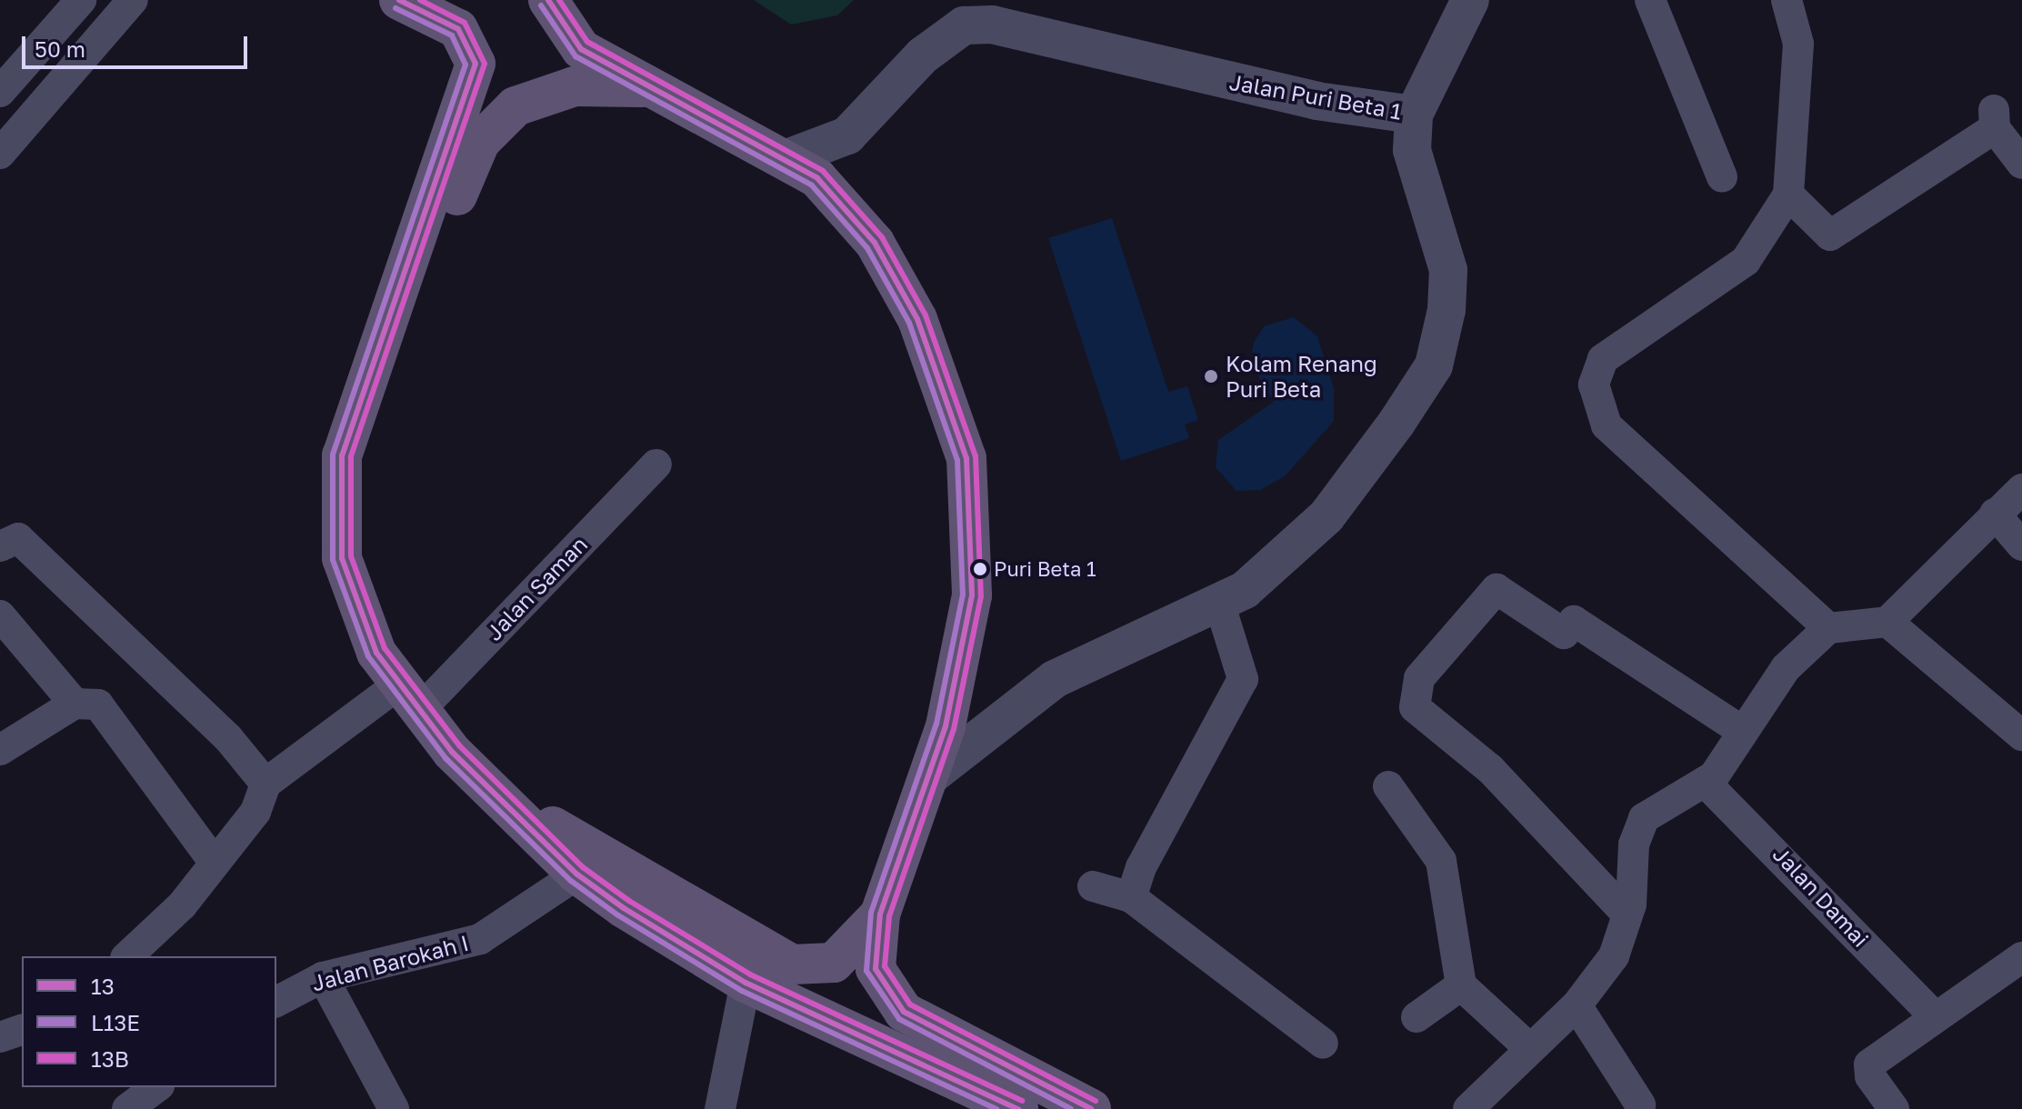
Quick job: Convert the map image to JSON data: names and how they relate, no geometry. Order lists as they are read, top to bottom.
{
  "streets": {
    "street": [
      "Jalan Puri Beta 1",
      "Jalan Saman",
      "Jalan Damai",
      "Jalan Barokah I"
    ]
  },
  "places": ["Kolam Renang Puri Beta", "Puri Beta 1"],
  "lines": ["transit line 13", "transit line 13B", "transit line L13E"],
  "legend": ["13", "L13E", "13B"],
  "scale_bar": "50 m"
}
